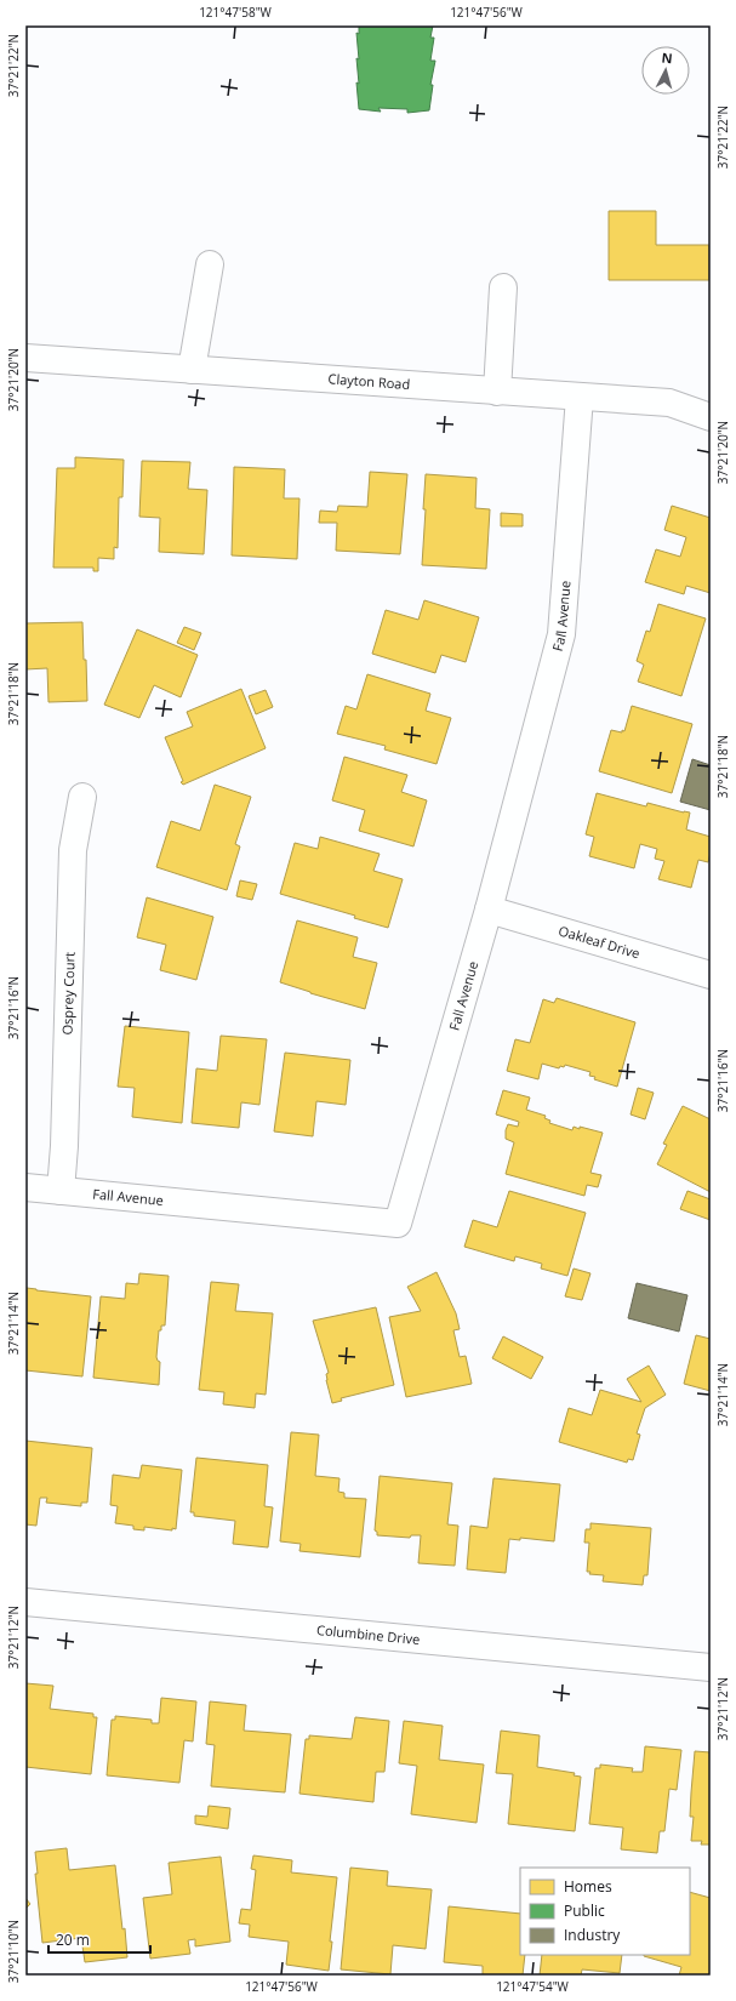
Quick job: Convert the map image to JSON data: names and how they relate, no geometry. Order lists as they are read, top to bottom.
{
  "streets": {
    "street": [
      "Clayton Road",
      "Fall Avenue",
      "Oakleaf Drive",
      "Osprey Court",
      "Columbine Drive"
    ]
  },
  "crossings": [
    ["Clayton Road", "Fall Avenue"],
    ["Fall Avenue", "Oakleaf Drive"],
    ["Fall Avenue", "Osprey Court"]
  ],
  "legend": ["Homes", "Public", "Industry"],
  "scale_bar": "20 m",
  "north": "top",
  "coordinates": [
    "121°47'58\"W",
    "121°47'56\"W",
    "37°21'22\"N",
    "37°21'20\"N",
    "37°21'18\"N",
    "37°21'16\"N",
    "37°21'14\"N",
    "37°21'12\"N",
    "37°21'10\"N",
    "121°47'54\"W"
  ]
}
